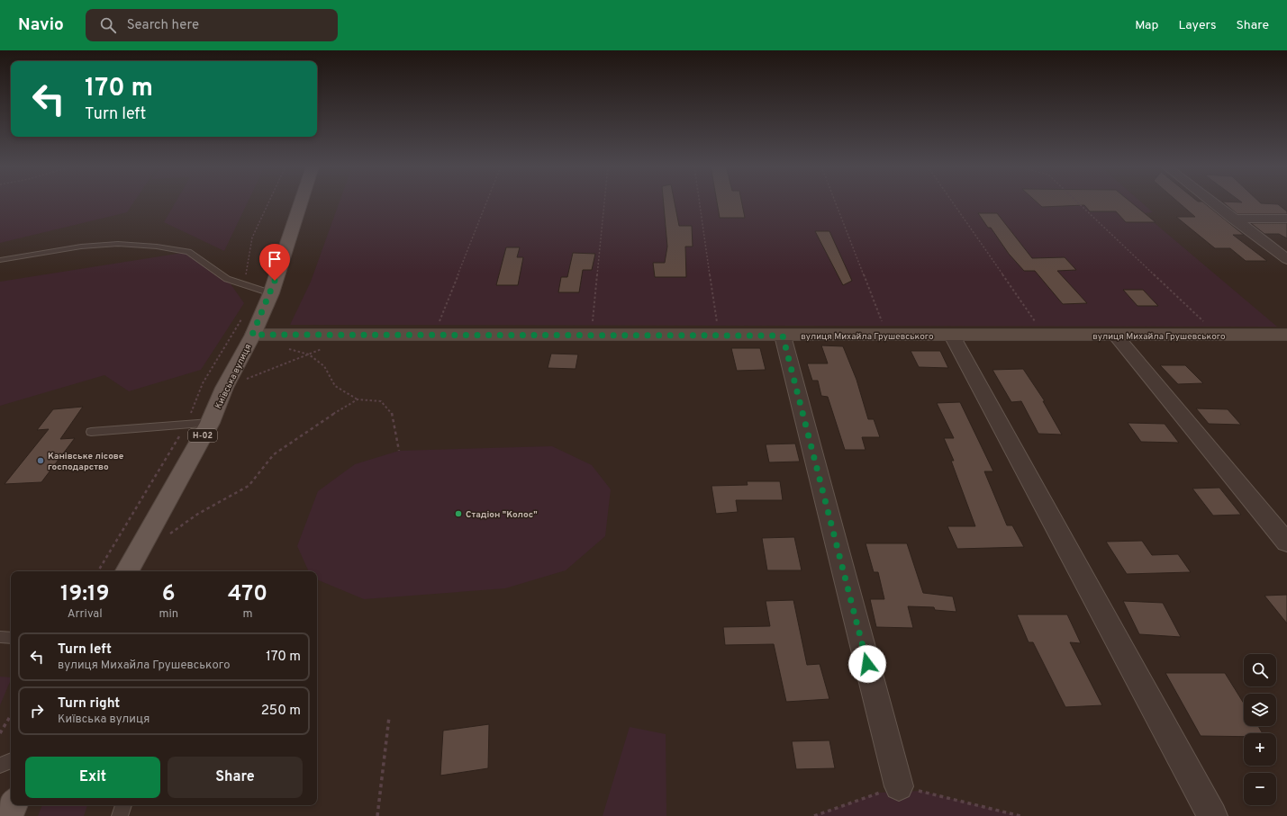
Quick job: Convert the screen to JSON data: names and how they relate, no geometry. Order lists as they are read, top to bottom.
{
  "streets": {
    "main road": ["Київська вулиця", "Н-02"],
    "street": ["вулиця Михайла Грушевського"]
  },
  "crossings": [
    ["вулиця Михайла Грушевського", "Київська вулиця"]
  ],
  "places": ["Канівське лісове господарство", "Стадіон \"Колос\""],
  "page": {
    "header": "Navio",
    "search": "Search here",
    "nav": ["Map", "Layers", "Share"],
    "turn": ["170 m", "Turn left"],
    "eta": [
      "19:19",
      "Arrival",
      "6",
      "min",
      "470",
      "m"
    ],
    "list": [
      {
        "name": "Turn left",
        "note": "вулиця Михайла Грушевського",
        "value": "170 m"
      },
      {
        "name": "Turn right",
        "note": "Київська вулиця",
        "value": "250 m"
      }
    ],
    "map_buttons": ["+", "−"],
    "buttons": ["Exit", "Share"]
  }
}
